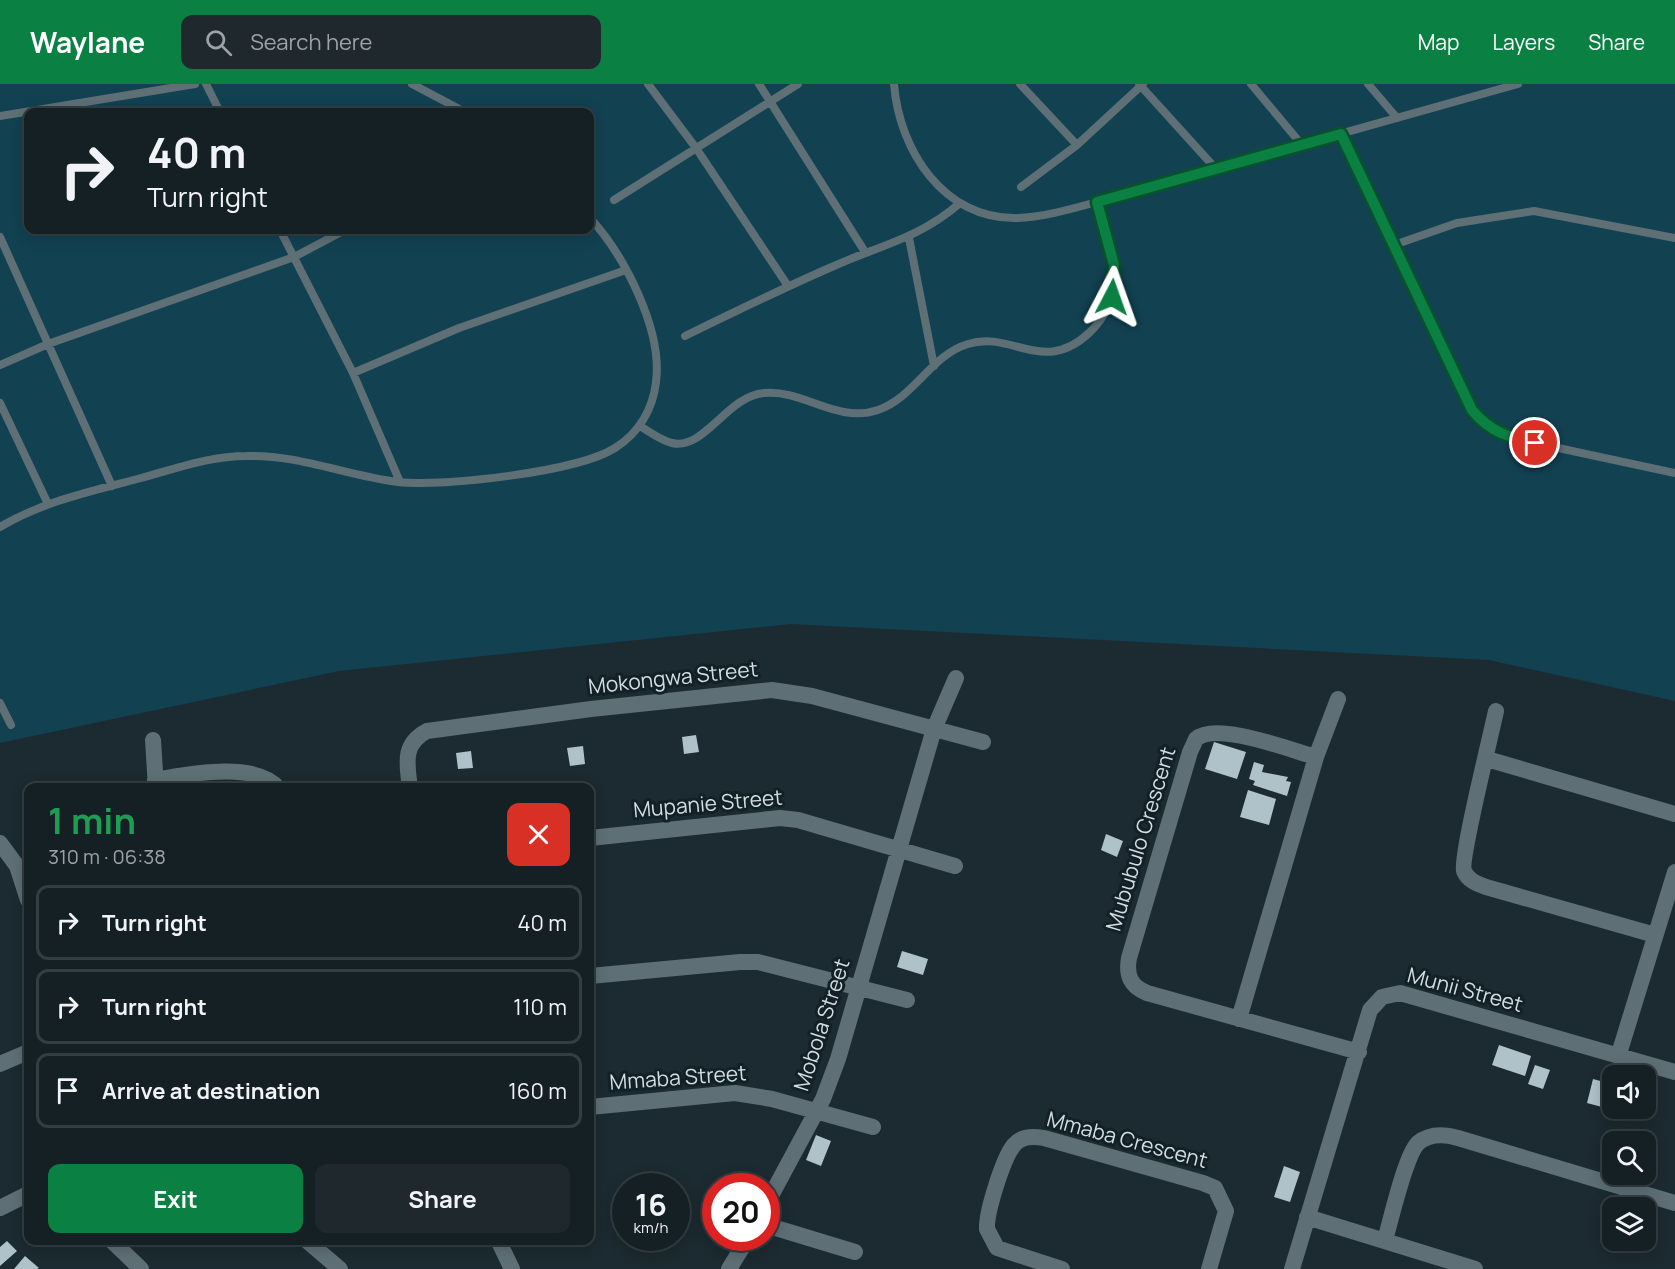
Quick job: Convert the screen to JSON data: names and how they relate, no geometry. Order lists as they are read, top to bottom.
{
  "streets": {
    "street": [
      "Mokongwa Street",
      "Mupanie Street",
      "Mububulo Crescent",
      "Munii Street",
      "Mobola Street",
      "Mmaba Street",
      "Mmaba Crescent"
    ]
  },
  "crossings": [
    ["Mokongwa Street", "Mobola Street"],
    ["Mupanie Street", "Mobola Street"],
    ["Mububulo Crescent", "Munii Street"],
    ["Mobola Street", "Mmaba Street"]
  ],
  "page": {
    "header": "Waylane",
    "search": "Search here",
    "nav": ["Map", "Layers", "Share"],
    "turn": ["40 m", "Turn right"],
    "heading": ["1 min", "310 m · 06:38"],
    "list": [
      {
        "name": "Turn right",
        "value": "40 m"
      },
      {
        "name": "Turn right",
        "value": "110 m"
      },
      {
        "name": "Arrive at destination",
        "value": "160 m"
      }
    ],
    "buttons": ["Exit", "Share"],
    "speed": "16 km/h",
    "limit": "20"
  }
}
